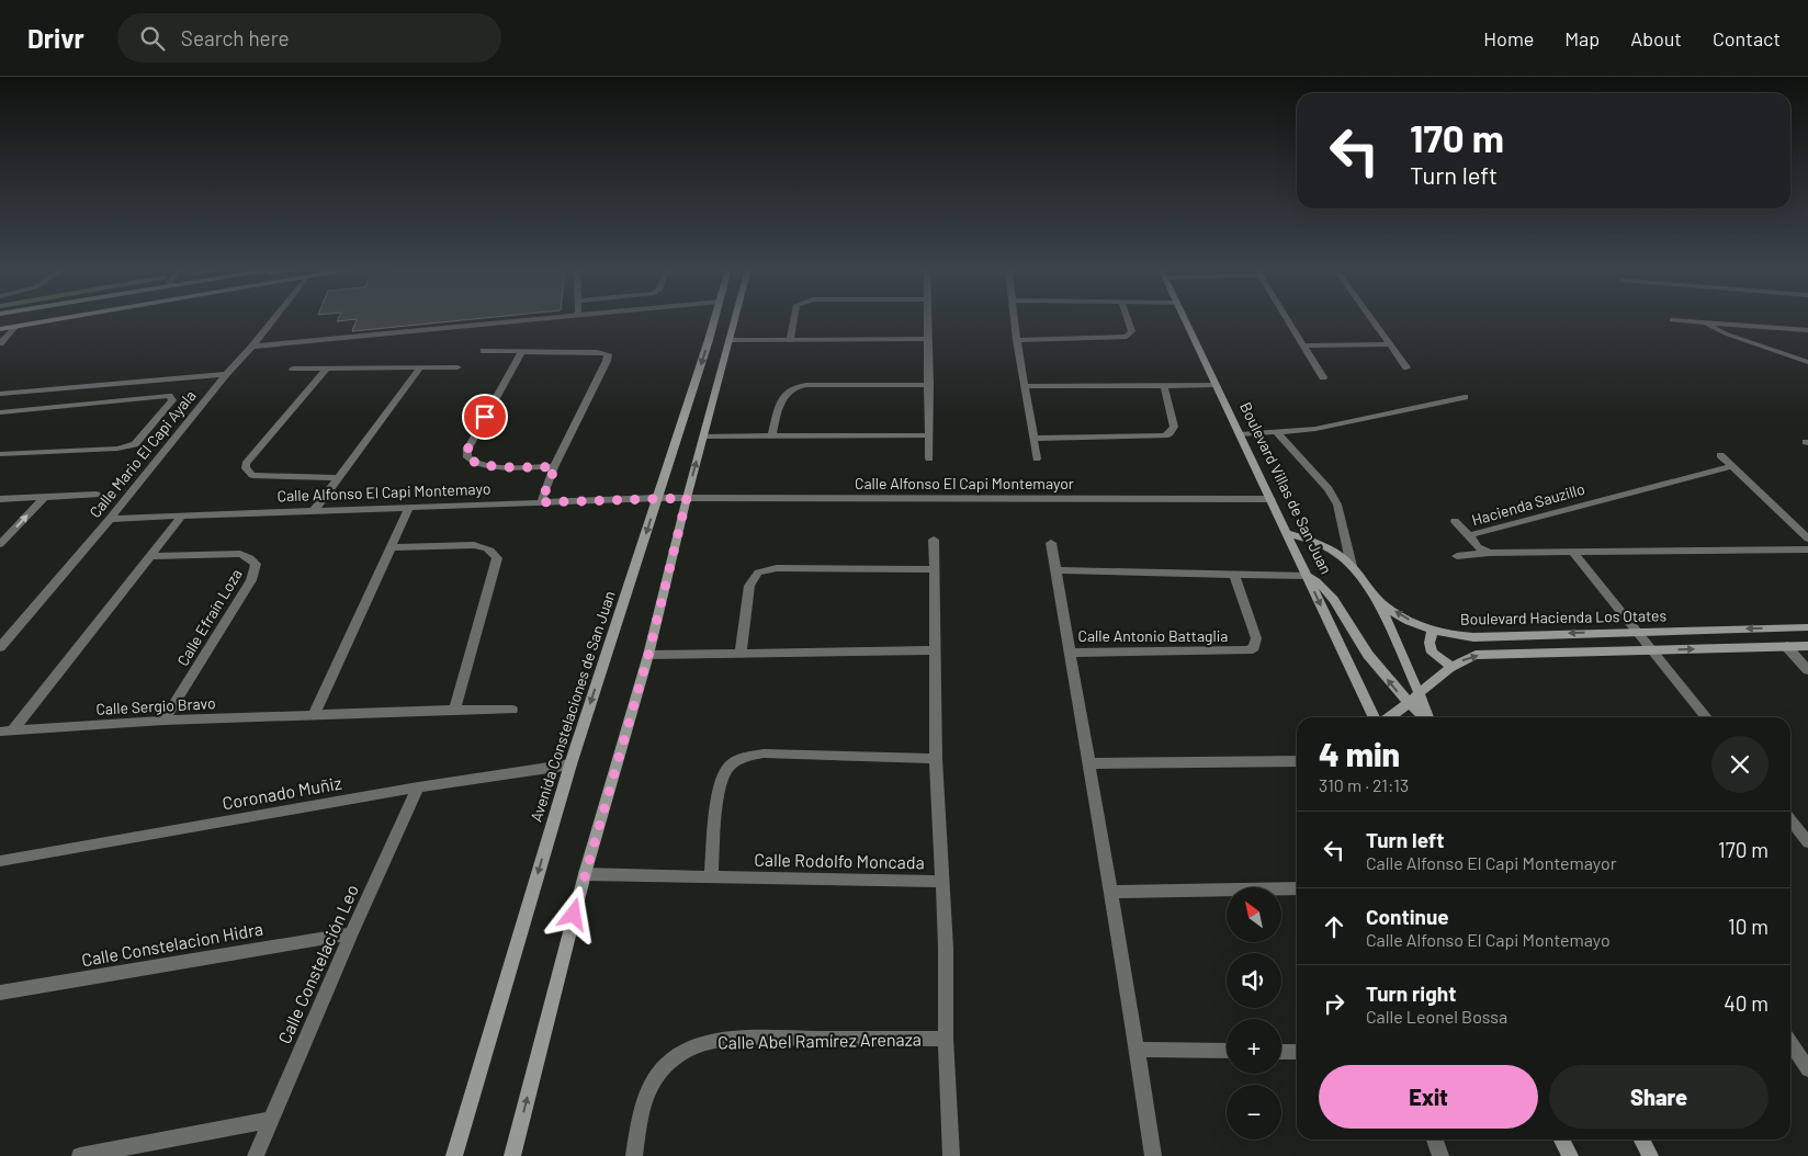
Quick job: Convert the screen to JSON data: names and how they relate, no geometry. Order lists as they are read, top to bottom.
{
  "streets": {
    "street": [
      "Calle Mario El Capi Ayala",
      "Calle Alfonso El Capi Montemayor",
      "Boulevard Villas de San Juan",
      "Calle Alfonso El Capi Montemayo",
      "Hacienda Sauzillo",
      "Calle Efraín Loza",
      "Boulevard Hacienda Los Otates",
      "Calle Antonio Battaglia",
      "Calle Sergio Bravo",
      "Avenida Constelaciones de San Juan",
      "Coronado Muñiz",
      "Calle Rodolfo Moncada",
      "Calle Constelacion Hidra",
      "Calle Constelación Leo",
      "Calle Abel Ramírez Arenaza"
    ]
  },
  "crossings": [
    ["Calle Mario El Capi Ayala", "Calle Alfonso El Capi Montemayo"],
    ["Calle Alfonso El Capi Montemayor", "Boulevard Villas de San Juan"],
    ["Calle Alfonso El Capi Montemayor", "Calle Alfonso El Capi Montemayo"],
    ["Calle Alfonso El Capi Montemayor", "Avenida Constelaciones de San Juan"],
    ["Boulevard Villas de San Juan", "Boulevard Hacienda Los Otates"],
    ["Calle Alfonso El Capi Montemayo", "Avenida Constelaciones de San Juan"],
    ["Calle Efraín Loza", "Calle Sergio Bravo"],
    ["Avenida Constelaciones de San Juan", "Coronado Muñiz"],
    ["Coronado Muñiz", "Calle Constelación Leo"],
    ["Calle Constelacion Hidra", "Calle Constelación Leo"]
  ],
  "north": "top left",
  "page": {
    "header": "Drivr",
    "search": "Search here",
    "nav": [
      "Home",
      "Map",
      "About",
      "Contact"
    ],
    "turn": ["170 m", "Turn left"],
    "heading": ["4 min", "310 m · 21:13"],
    "list": [
      {
        "name": "Turn left",
        "note": "Calle Alfonso El Capi Montemayor",
        "value": "170 m"
      },
      {
        "name": "Continue",
        "note": "Calle Alfonso El Capi Montemayo",
        "value": "10 m"
      },
      {
        "name": "Turn right",
        "note": "Calle Leonel Bossa",
        "value": "40 m"
      }
    ],
    "map_buttons": ["+", "−"],
    "buttons": ["Exit", "Share"]
  }
}
